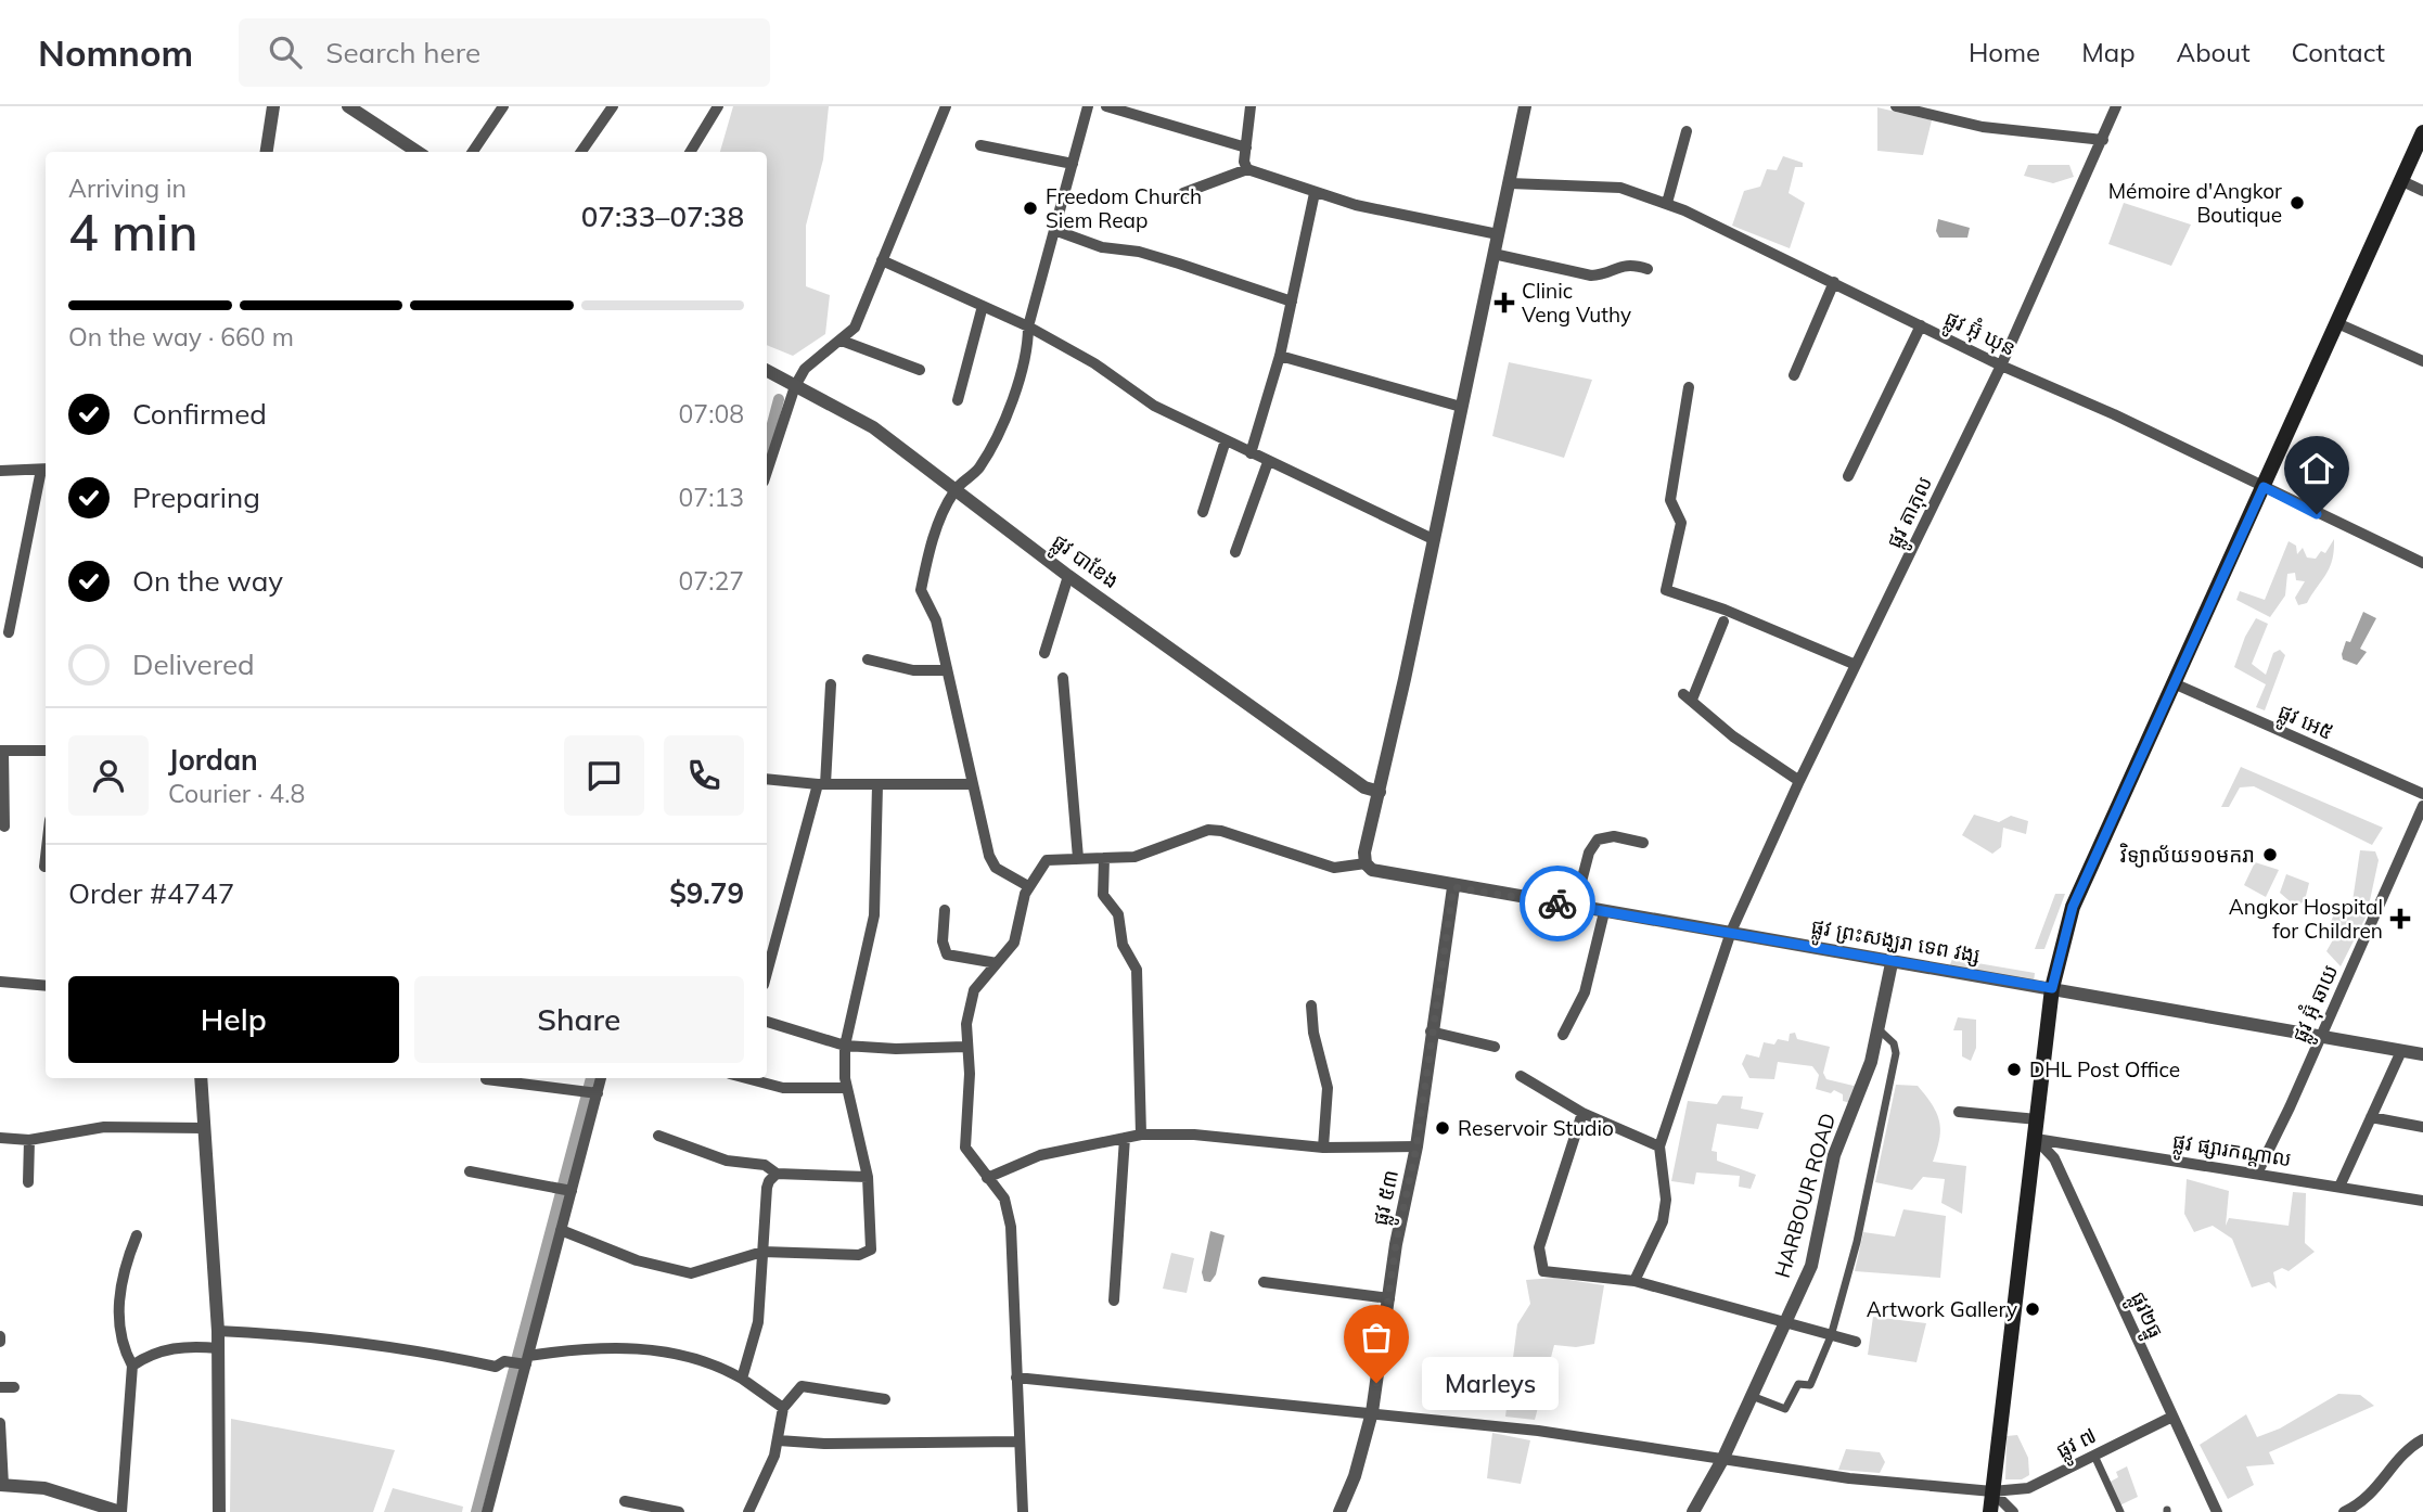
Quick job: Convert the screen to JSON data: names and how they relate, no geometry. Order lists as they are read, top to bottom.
{
  "streets": {
    "street": [
      "ផ្លូវ អ៊ុំ ឃុន",
      "ផ្លូវ តាភុល",
      "ផ្លូវ បាខែង",
      "ផ្លូវ អេ៥",
      "ផ្លូវ ព្រះសង្ឃរា ទេព វង្ស",
      "ផ្លូវ អ៊ុំ ឆាយ",
      "ផ្លូវ ផ្សារកណ្តាល",
      "HARBOUR ROAD",
      "ផ្លូវ ៥៣",
      "ផ្លូវ២ធ្នូ",
      "ផ្លូវ ៧"
    ]
  },
  "crossings": [
    ["ផ្លូវ អ៊ុំ ឃុន", "ផ្លូវ តាភុល"],
    ["ផ្លូវ តាភុល", "ផ្លូវ ព្រះសង្ឃរា ទេព វង្ស"],
    ["ផ្លូវ ព្រះសង្ឃរា ទេព វង្ស", "ផ្លូវ អ៊ុំ ឆាយ"],
    ["ផ្លូវ ព្រះសង្ឃរា ទេព វង្ស", "HARBOUR ROAD"],
    ["ផ្លូវ ព្រះសង្ឃរា ទេព វង្ស", "ផ្លូវ ៥៣"],
    ["ផ្លូវ អ៊ុំ ឆាយ", "ផ្លូវ ផ្សារកណ្តាល"],
    ["ផ្លូវ ផ្សារកណ្តាល", "ផ្លូវ២ធ្នូ"],
    ["HARBOUR ROAD", "ផ្លូវ ៧"],
    ["ផ្លូវ ៥៣", "ផ្លូវ ៧"],
    ["ផ្លូវ២ធ្នូ", "ផ្លូវ ៧"]
  ],
  "places": {
    "other": [
      "Mémoire d'Angkor Boutique",
      "Freedom Church Siem Reap",
      "វិទ្យាល័យ១០មករា",
      "DHL Post Office",
      "Reservoir Studio",
      "Artwork Gallery",
      "Marleys"
    ],
    "health": ["Clinic Veng Vuthy", "Angkor Hospital for Children"]
  },
  "page": {
    "header": "Nomnom",
    "search": "Search here",
    "nav": [
      "Home",
      "Map",
      "About",
      "Contact"
    ],
    "heading": ["4 min", "Arriving in", "07:33–07:38"],
    "panel": [
      "Jordan",
      "Courier · 4.8",
      "Order #4747",
      "$9.79"
    ],
    "bar": "On the way · 660 m",
    "list": [
      ["Confirmed", "07:08"],
      ["Preparing", "07:13"],
      ["On the way", "07:27"],
      "Delivered"
    ],
    "buttons": ["Help", "Share"],
    "bubble": "Marleys"
  }
}
